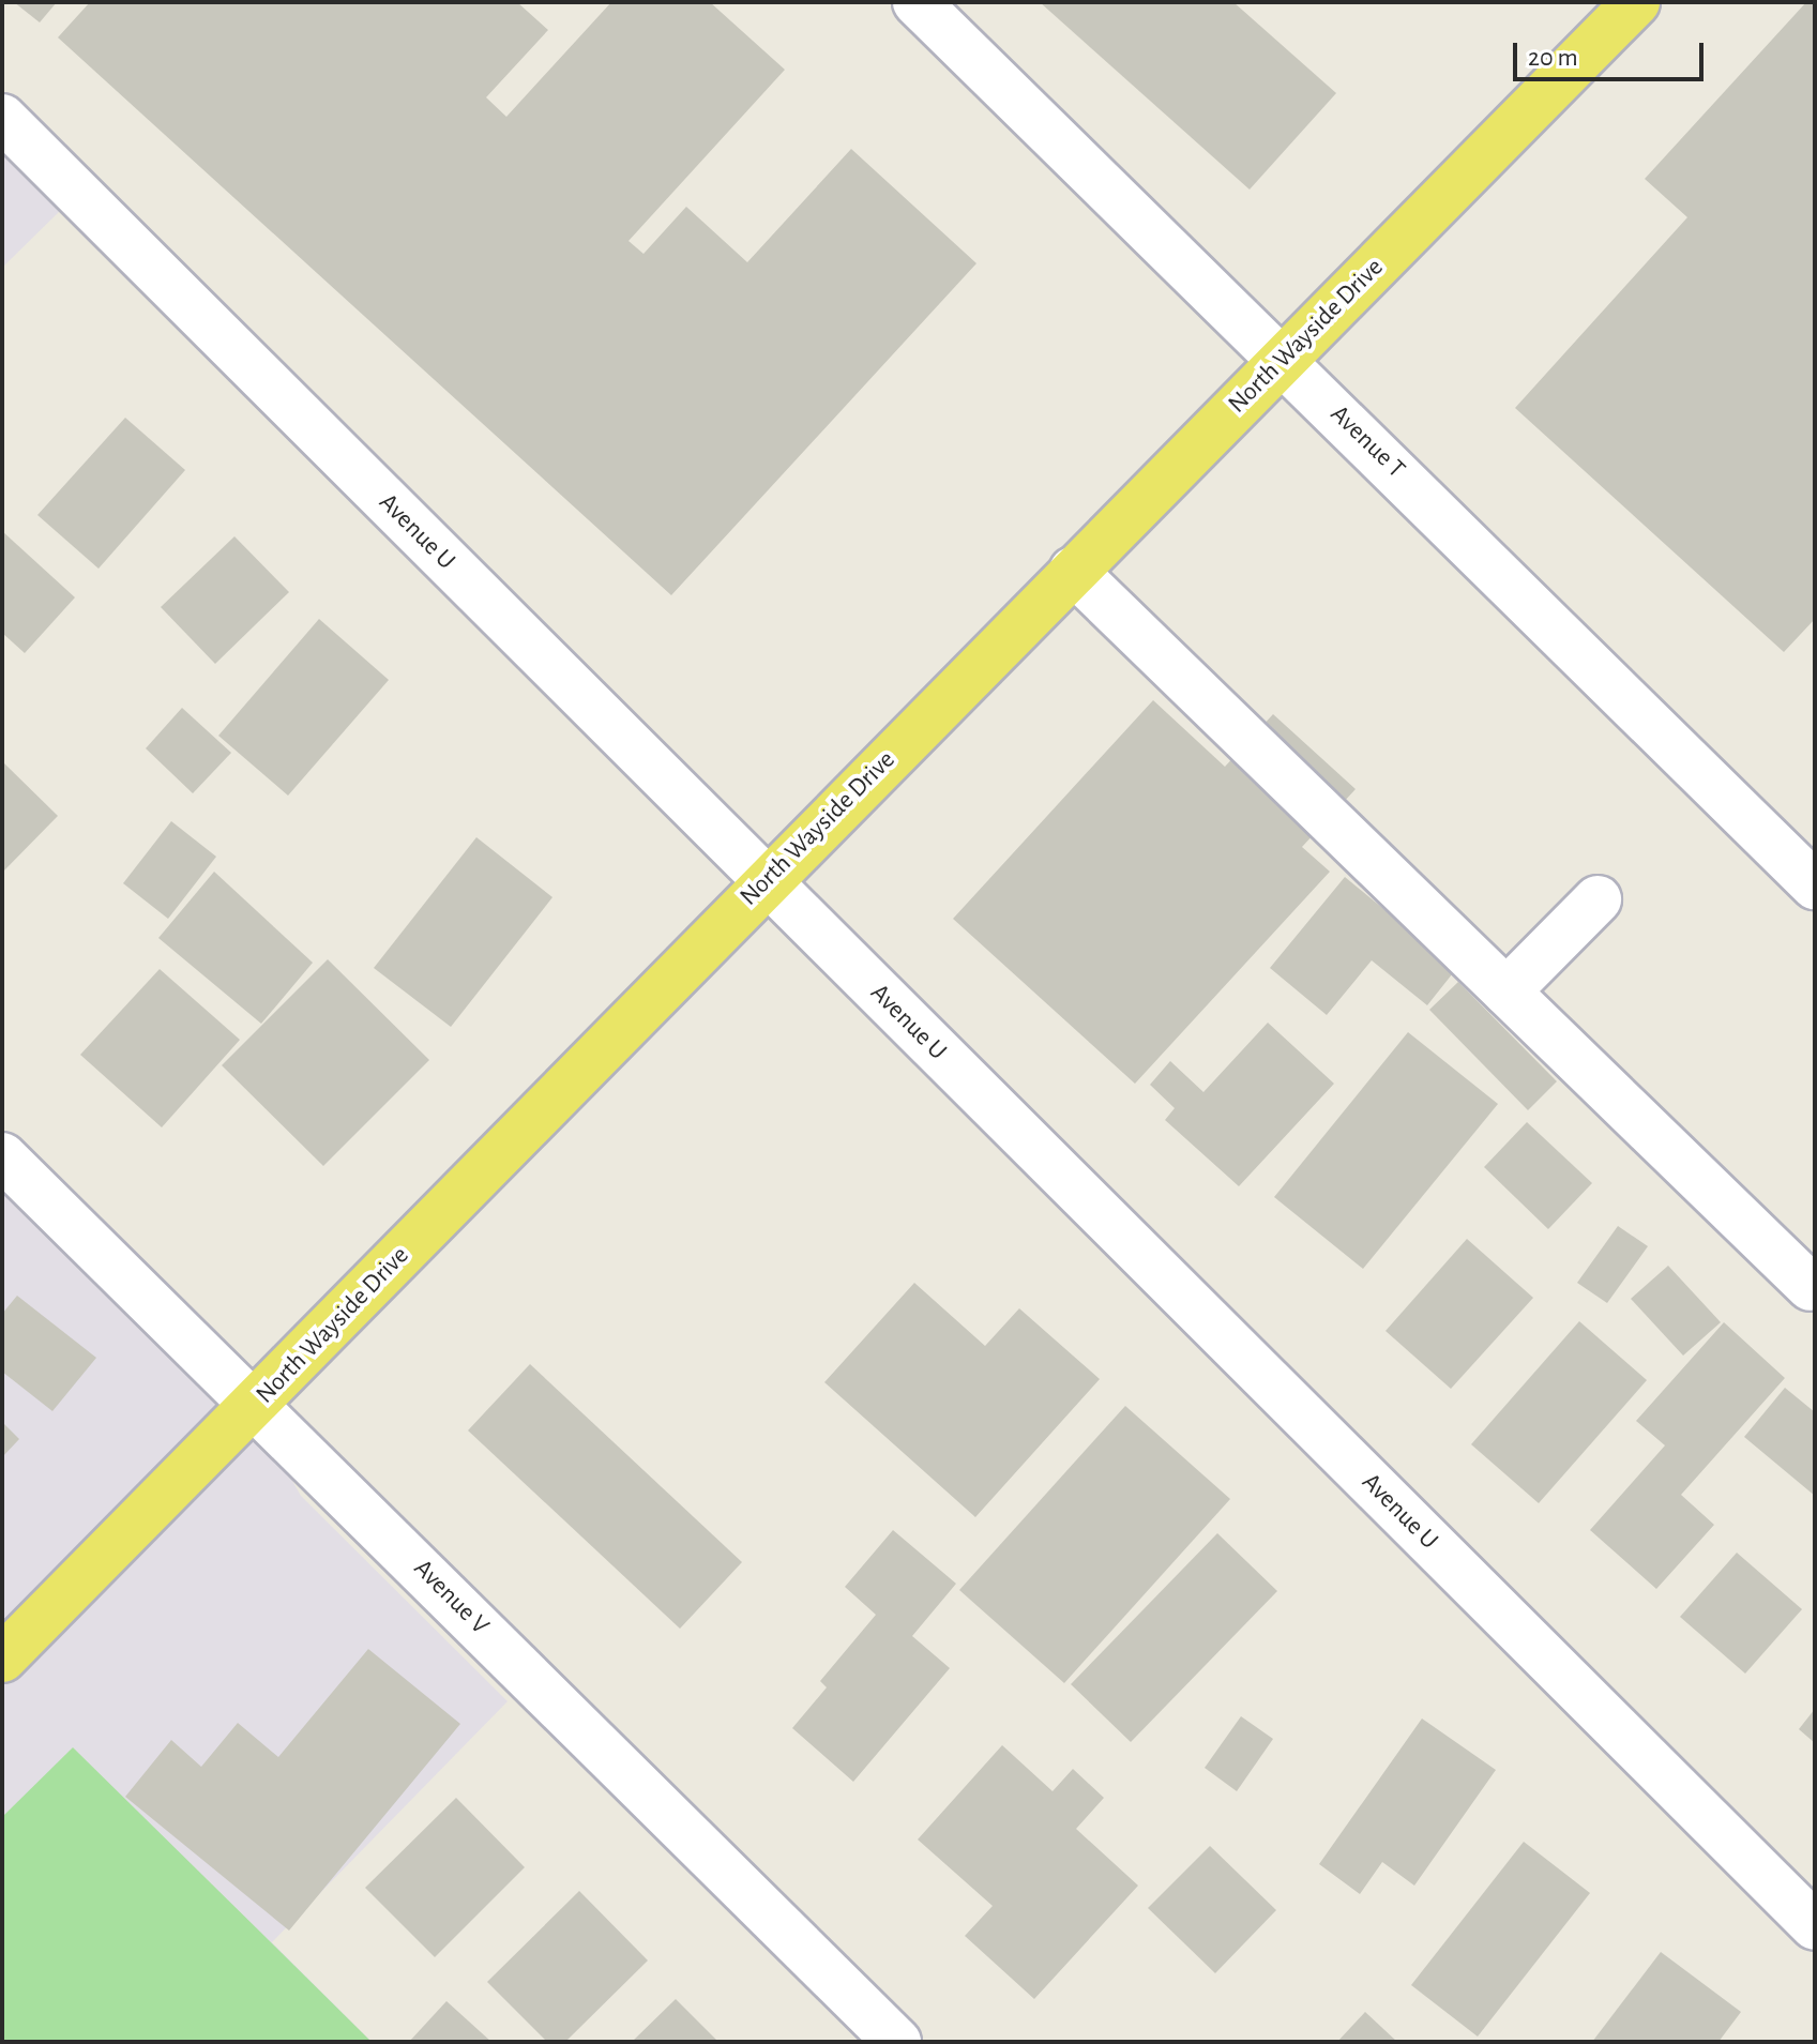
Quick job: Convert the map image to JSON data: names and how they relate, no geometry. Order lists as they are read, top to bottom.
{
  "streets": {
    "main road": ["North Wayside Drive"],
    "street": ["Avenue T", "Avenue U", "Avenue V"]
  },
  "crossings": [
    ["North Wayside Drive", "Avenue T"],
    ["North Wayside Drive", "Avenue U"],
    ["North Wayside Drive", "Avenue V"]
  ],
  "scale_bar": "20 m"
}
